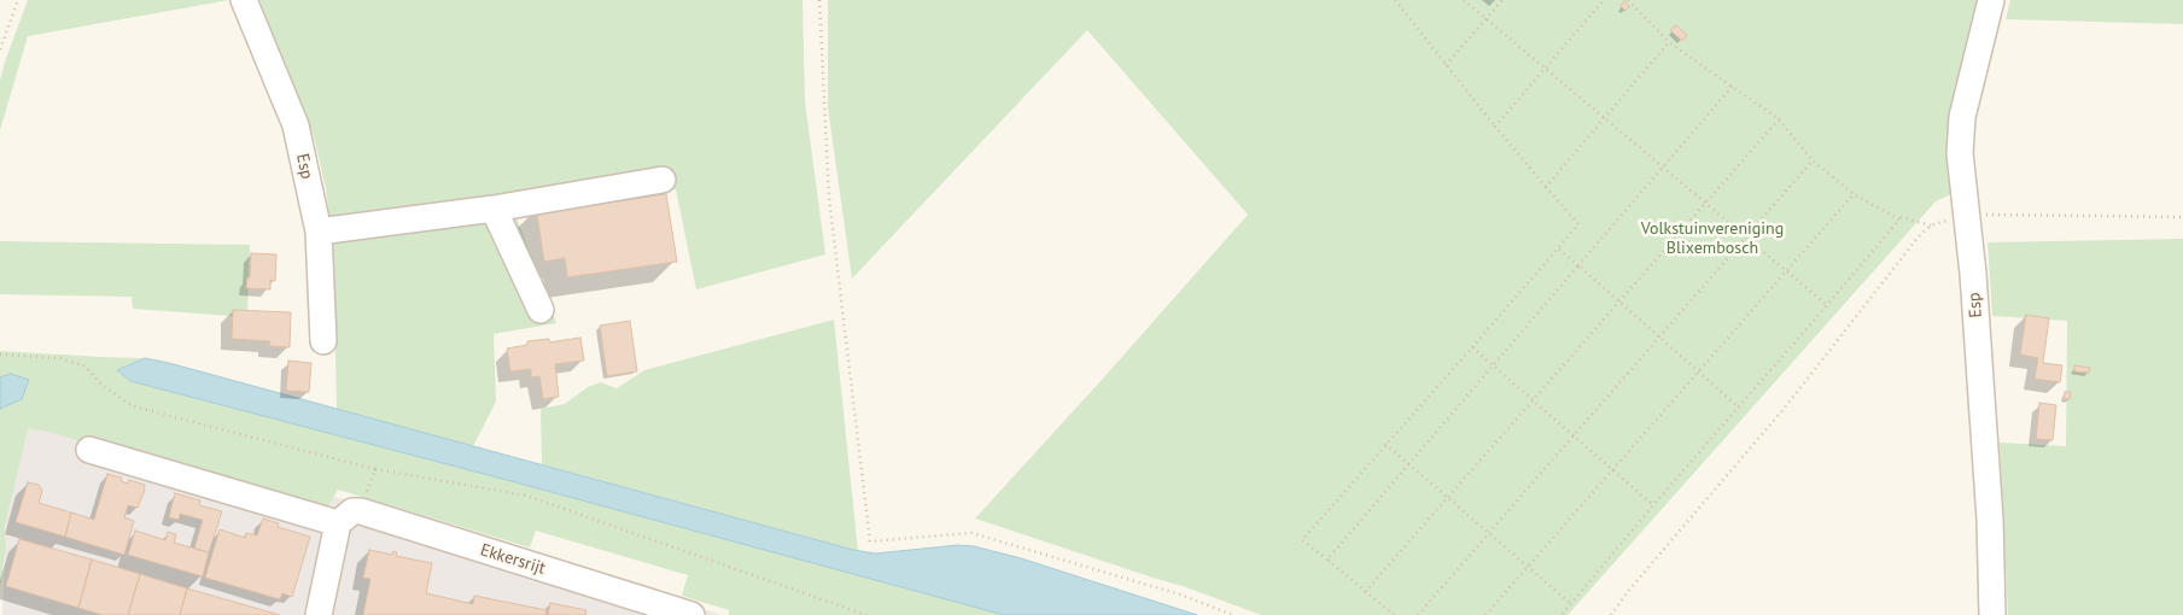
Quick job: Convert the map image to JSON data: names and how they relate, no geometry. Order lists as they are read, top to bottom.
{
  "streets": {
    "street": ["Esp", "Ekkersrijt"]
  },
  "parks": ["Volkstuinvereniging Blixembosch"]
}
